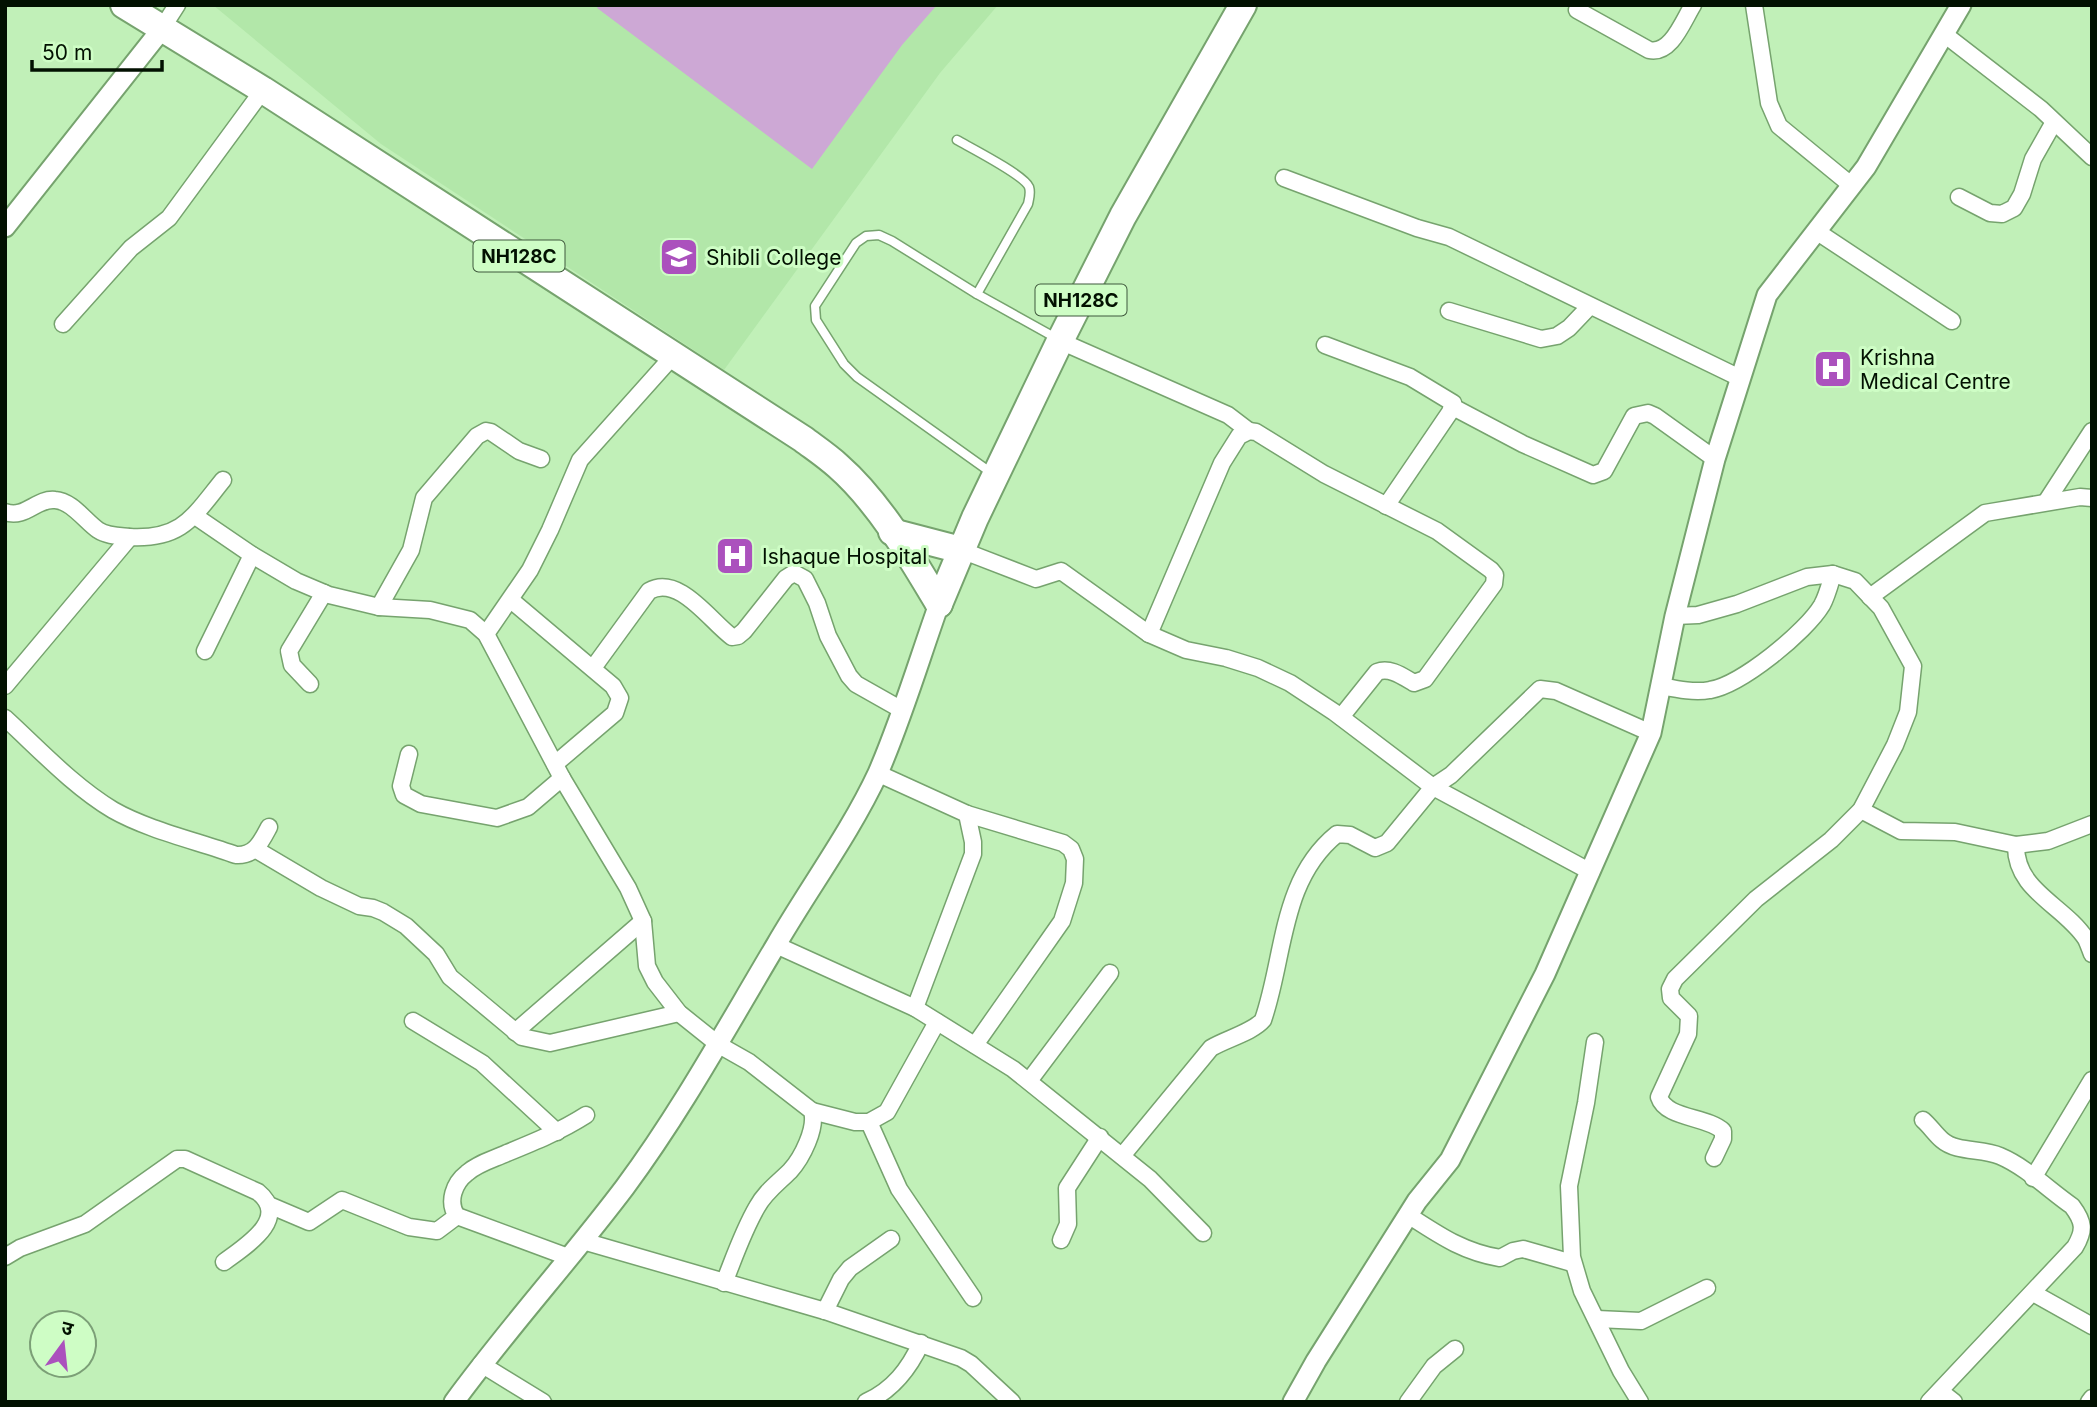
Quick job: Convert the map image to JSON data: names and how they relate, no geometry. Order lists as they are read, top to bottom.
{
  "streets": {
    "highway": ["NH128C"]
  },
  "places": {
    "school or university": ["Shibli College"],
    "hospital": ["Krishna Medical Centre", "Ishaque Hospital"]
  },
  "scale_bar": "50 m",
  "north": "top"
}
